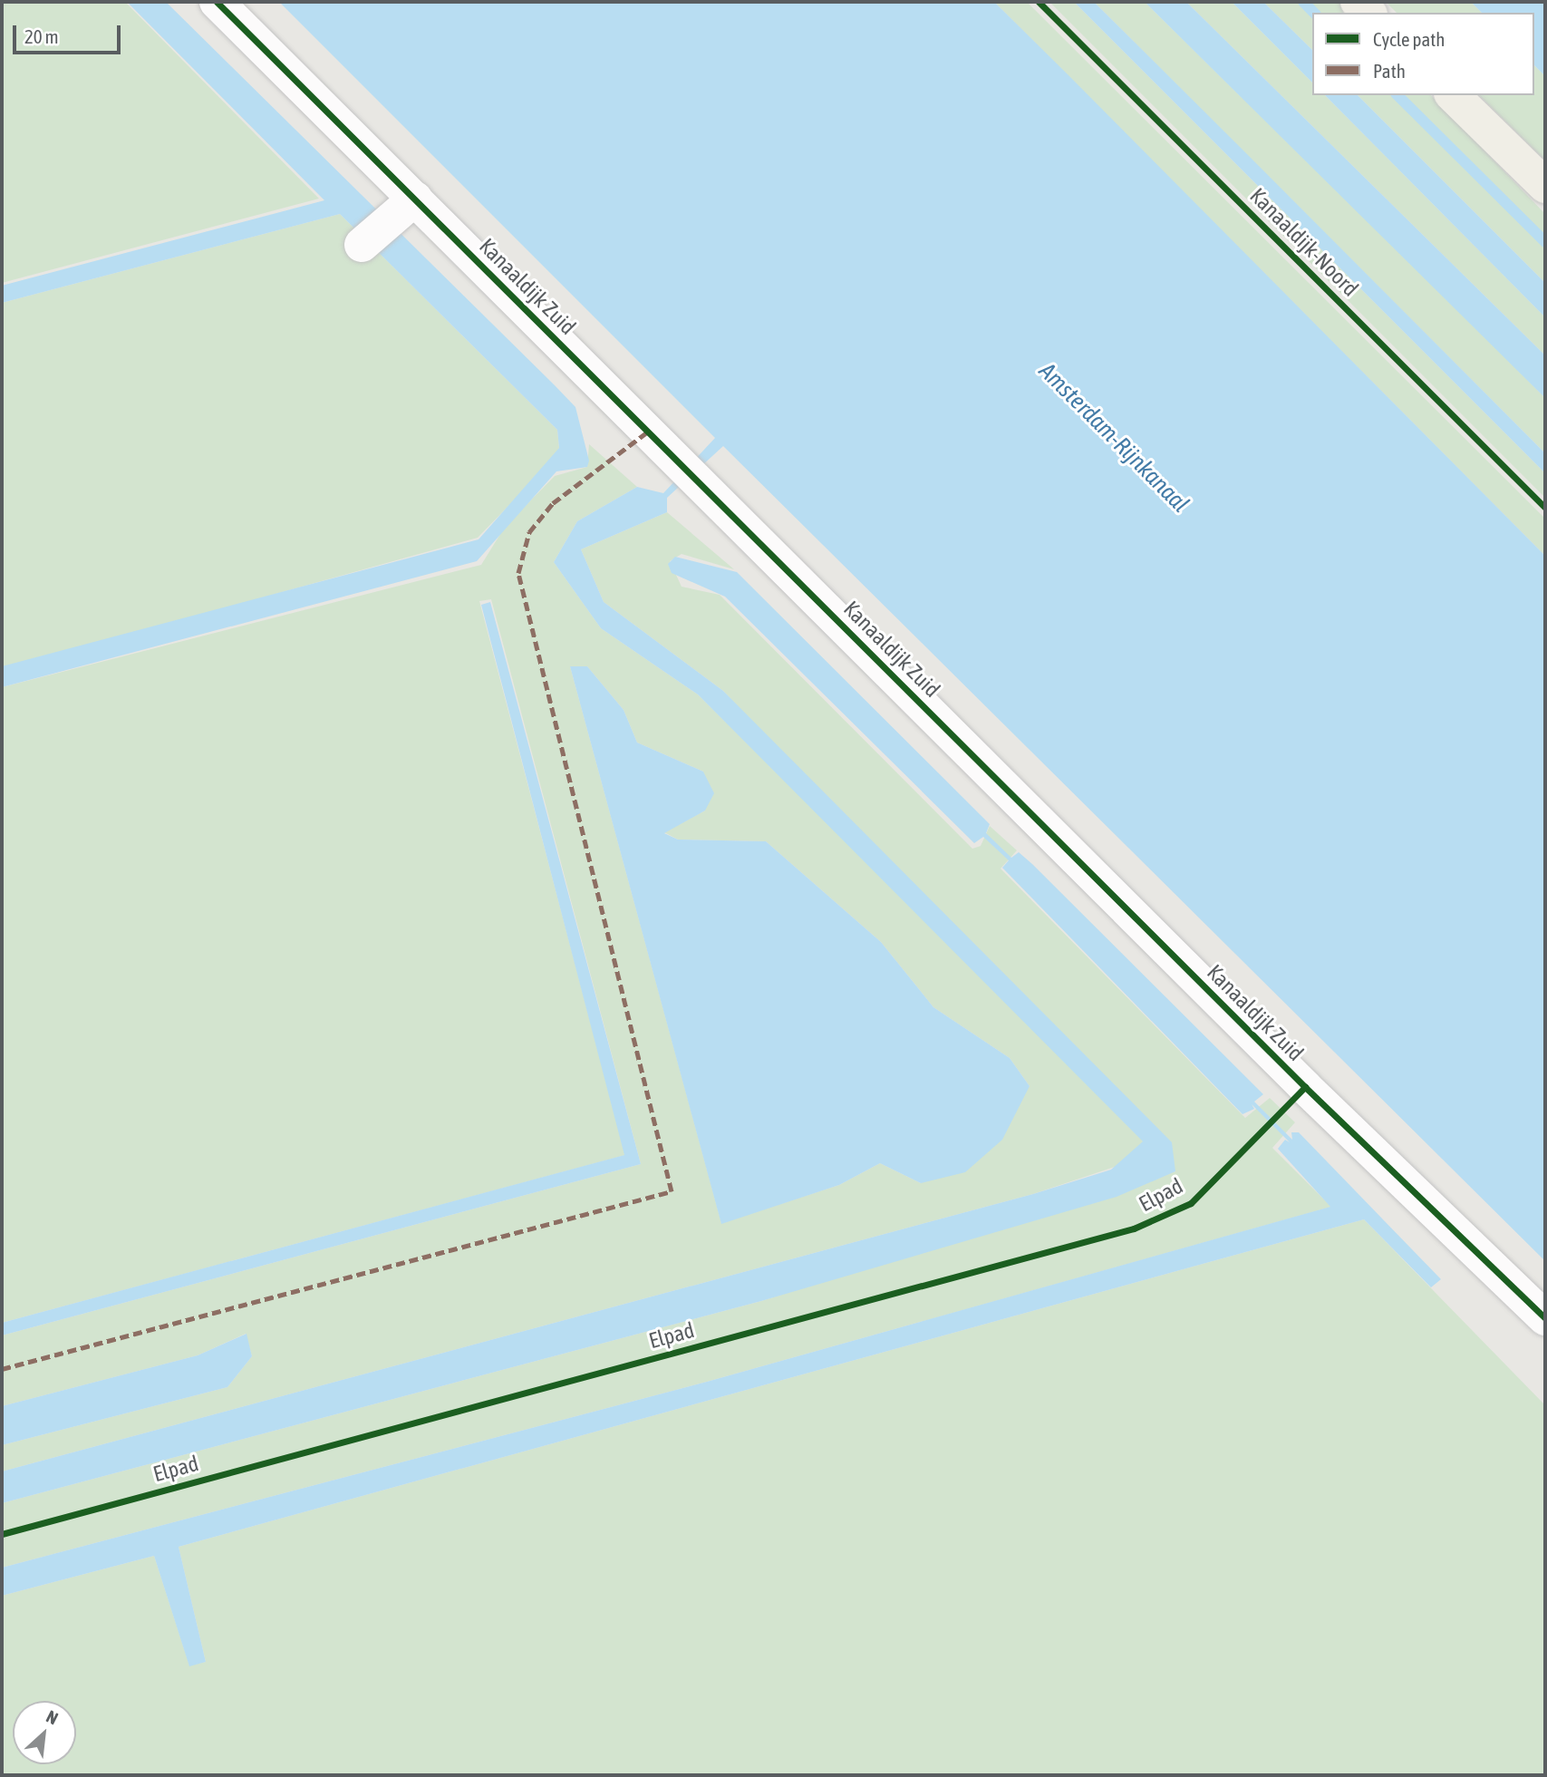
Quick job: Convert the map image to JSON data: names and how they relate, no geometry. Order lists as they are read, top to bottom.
{
  "streets": {
    "street": ["Kanaaldijk Zuid"],
    "cycle path": ["Kanaaldijk-Noord", "Elpad"]
  },
  "water": ["Amsterdam-Rijnkanaal"],
  "legend": ["Cycle path", "Path"],
  "scale_bar": "20 m",
  "north": "top right"
}
